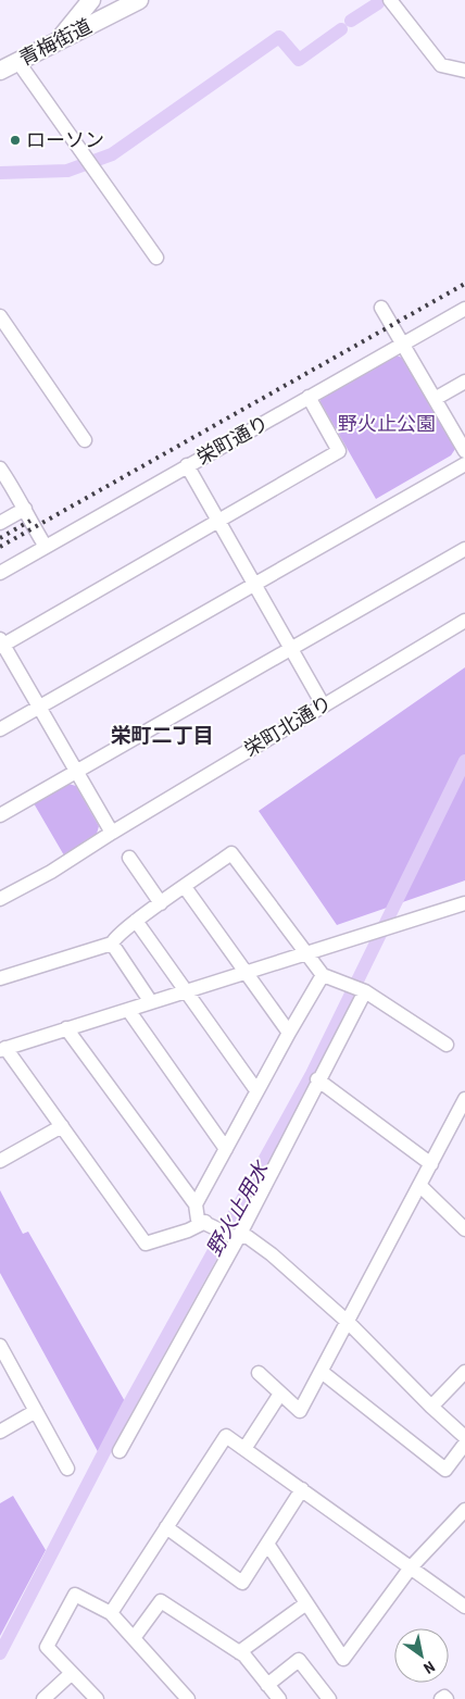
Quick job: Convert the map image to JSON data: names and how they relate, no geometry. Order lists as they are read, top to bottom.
{
  "streets": {
    "main road": ["青梅街道"],
    "street": ["栄町通り", "栄町北通り"]
  },
  "districts": ["栄町二丁目"],
  "water": ["野火止用水"],
  "parks": ["野火止公園"],
  "places": ["ローソン"],
  "north": "bottom right"
}
